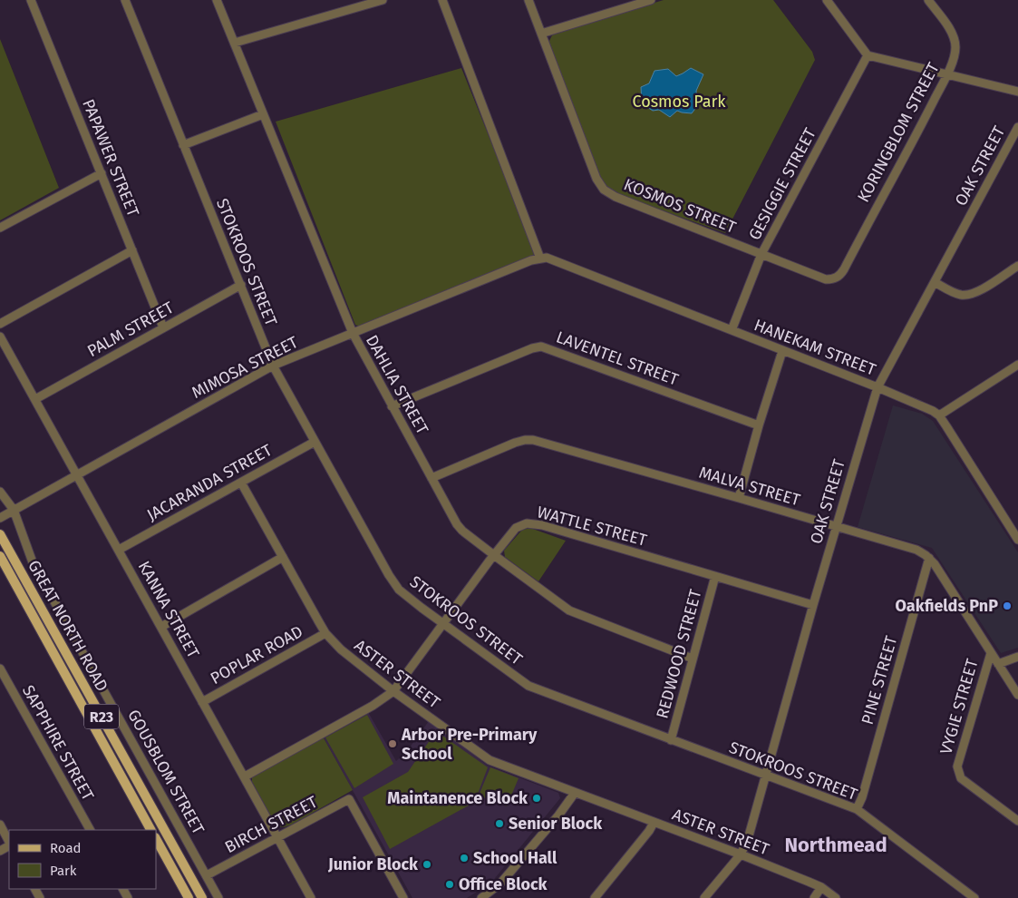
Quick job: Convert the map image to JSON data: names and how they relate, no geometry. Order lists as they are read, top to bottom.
{
  "streets": {
    "main road": ["GREAT NORTH ROAD", "R23"],
    "street": [
      "KORINGBLOM STREET",
      "PAPAWER STREET",
      "OAK STREET",
      "GESIGGIE STREET",
      "KOSMOS STREET",
      "STOKROOS STREET",
      "PALM STREET",
      "HANEKAM STREET",
      "LAVENTEL STREET",
      "MIMOSA STREET",
      "DAHLIA STREET",
      "JACARANDA STREET",
      "MALVA STREET",
      "WATTLE STREET",
      "KANNA STREET",
      "REDWOOD STREET",
      "POPLAR ROAD",
      "ASTER STREET",
      "PINE STREET",
      "VYGIE STREET",
      "SAPPHIRE STREET",
      "GOUSBLOM STREET",
      "BIRCH STREET"
    ]
  },
  "crossings": [
    ["KORINGBLOM STREET", "KOSMOS STREET"],
    ["PAPAWER STREET", "PALM STREET"],
    ["OAK STREET", "STOKROOS STREET"],
    ["OAK STREET", "HANEKAM STREET"],
    ["OAK STREET", "MALVA STREET"],
    ["OAK STREET", "WATTLE STREET"],
    ["OAK STREET", "ASTER STREET"],
    ["GESIGGIE STREET", "KOSMOS STREET"],
    ["GESIGGIE STREET", "HANEKAM STREET"],
    ["STOKROOS STREET", "PALM STREET"],
    ["STOKROOS STREET", "MIMOSA STREET"],
    ["STOKROOS STREET", "JACARANDA STREET"],
    ["STOKROOS STREET", "WATTLE STREET"],
    ["STOKROOS STREET", "REDWOOD STREET"],
    ["STOKROOS STREET", "PINE STREET"],
    ["PALM STREET", "KANNA STREET"],
    ["HANEKAM STREET", "MIMOSA STREET"],
    ["LAVENTEL STREET", "DAHLIA STREET"],
    ["MIMOSA STREET", "DAHLIA STREET"],
    ["MIMOSA STREET", "KANNA STREET"],
    ["MIMOSA STREET", "GOUSBLOM STREET"],
    ["DAHLIA STREET", "MALVA STREET"],
    ["DAHLIA STREET", "WATTLE STREET"],
    ["DAHLIA STREET", "REDWOOD STREET"],
    ["JACARANDA STREET", "KANNA STREET"],
    ["JACARANDA STREET", "ASTER STREET"],
    ["MALVA STREET", "PINE STREET"],
    ["MALVA STREET", "VYGIE STREET"],
    ["WATTLE STREET", "KANNA STREET"],
    ["WATTLE STREET", "REDWOOD STREET"],
    ["WATTLE STREET", "ASTER STREET"],
    ["KANNA STREET", "POPLAR ROAD"],
    ["KANNA STREET", "BIRCH STREET"],
    ["POPLAR ROAD", "ASTER STREET"],
    ["GOUSBLOM STREET", "BIRCH STREET"]
  ],
  "districts": ["Northmead"],
  "parks": ["Cosmos Park"],
  "places": [
    "Oakfields PnP",
    "Arbor Pre-Primary School",
    "Maintanence Block",
    "Senior Block",
    "School Hall",
    "Junior Block",
    "Office Block"
  ],
  "legend": ["Road", "Park"]
}
